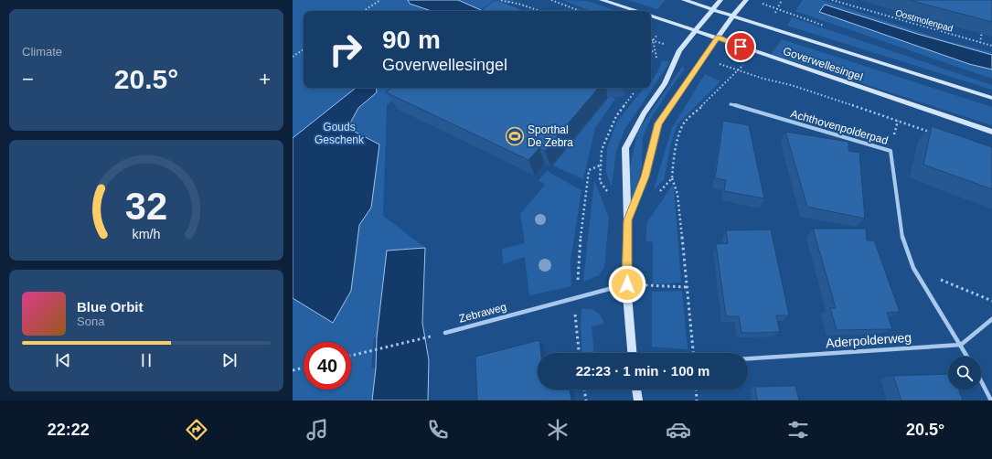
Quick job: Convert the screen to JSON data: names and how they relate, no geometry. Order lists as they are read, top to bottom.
{
  "streets": {
    "street": [
      "Goverwellesingel",
      "Achthovenpolderpad",
      "Zebraweg",
      "Aderpolderweg"
    ],
    "path": ["Oostmolenpad"]
  },
  "crossings": [
    ["Achthovenpolderpad", "Aderpolderweg"]
  ],
  "parks": ["Gouds Geschenk"],
  "places": {
    "sports": ["Sporthal De Zebra"]
  },
  "page": {
    "tile": "Climate",
    "turn": ["90 m", "Goverwellesingel"],
    "heat": ["−", "20.5°", "+"],
    "song": ["Blue Orbit", "Sona"],
    "limit": "40",
    "trip": "22:23 · 1 min · 100 m",
    "tabs": ["22:22", "20.5°"],
    "gauge": ["32", "km/h"]
  }
}
